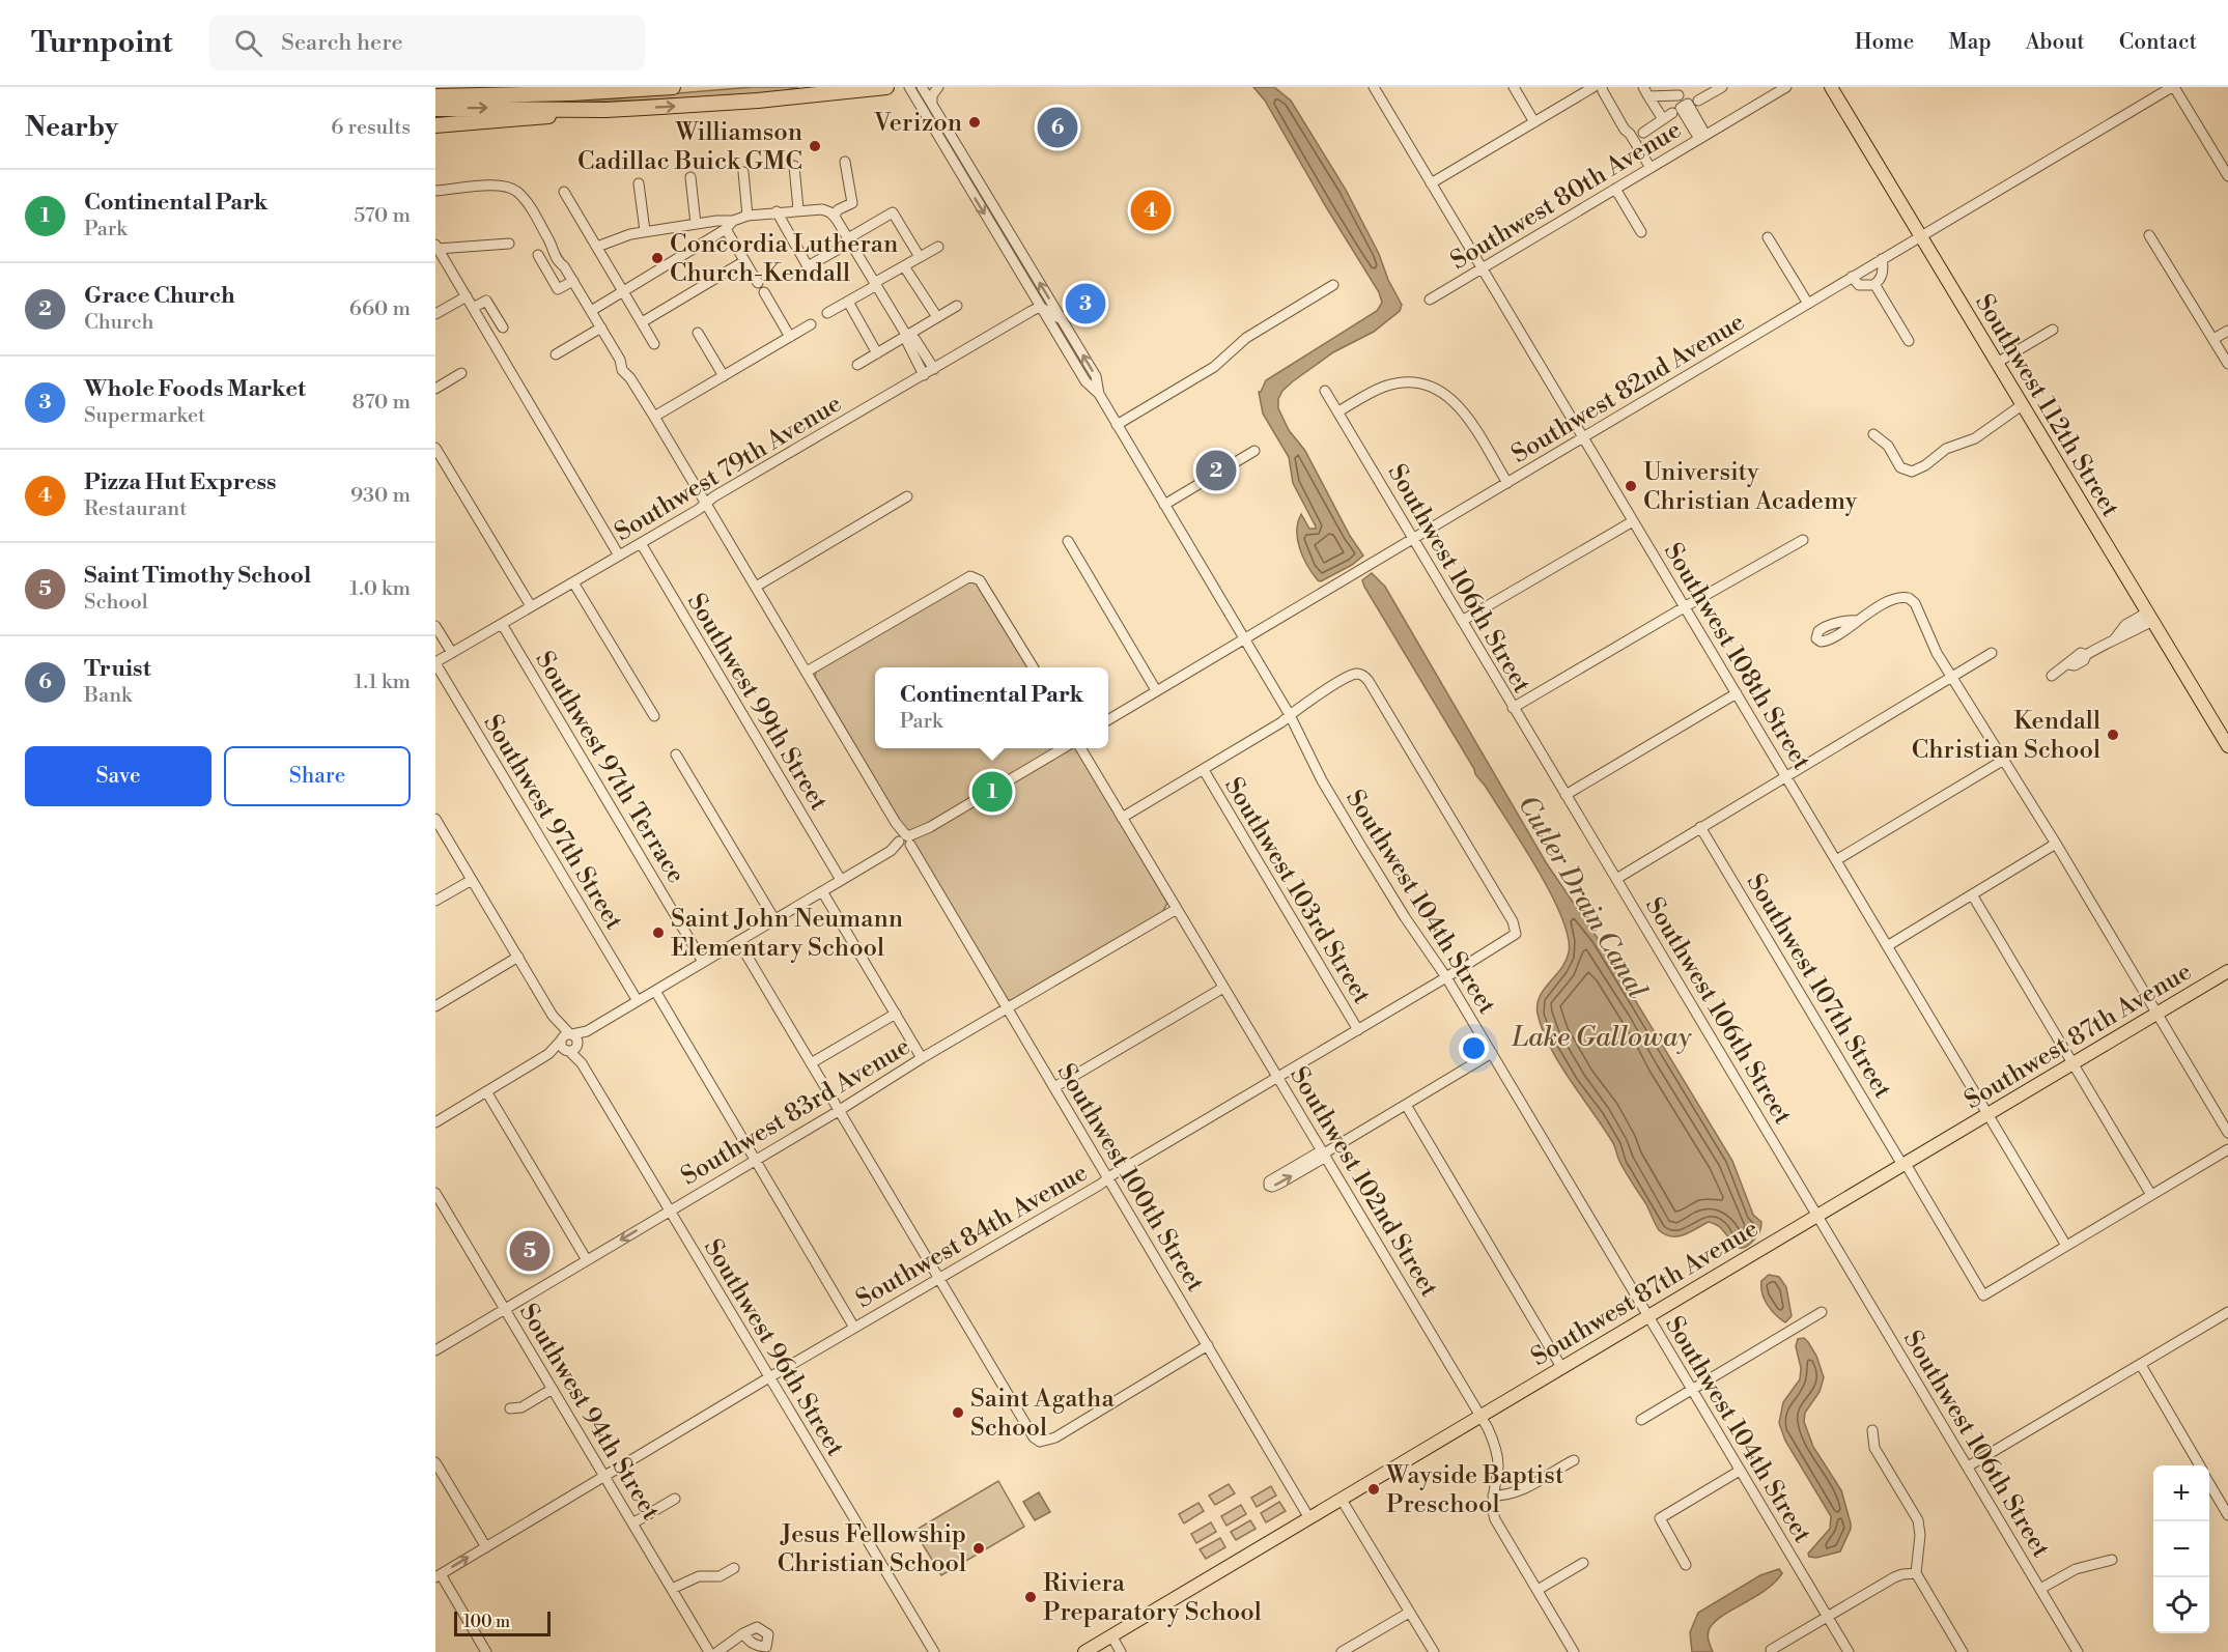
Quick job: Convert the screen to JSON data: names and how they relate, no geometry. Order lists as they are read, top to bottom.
{
  "streets": {
    "main road": ["Southwest 112th Street", "Southwest 87th Avenue"],
    "street": [
      "Southwest 80th Avenue",
      "Southwest 82nd Avenue",
      "Southwest 79th Avenue",
      "Southwest 106th Street",
      "Southwest 108th Street",
      "Southwest 99th Street",
      "Southwest 97th Terrace",
      "Southwest 97th Street",
      "Southwest 103rd Street",
      "Southwest 104th Street",
      "Southwest 107th Street",
      "Southwest 83rd Avenue",
      "Southwest 100th Street",
      "Southwest 102nd Street",
      "Southwest 84th Avenue",
      "Southwest 96th Street",
      "Southwest 94th Street"
    ]
  },
  "crossings": [
    ["Southwest 80th Avenue", "Southwest 108th Street"],
    ["Southwest 82nd Avenue", "Southwest 112th Street"],
    ["Southwest 82nd Avenue", "Southwest 106th Street"],
    ["Southwest 82nd Avenue", "Southwest 108th Street"],
    ["Southwest 82nd Avenue", "Southwest 104th Street"],
    ["Southwest 79th Avenue", "Southwest 99th Street"],
    ["Southwest 79th Avenue", "Southwest 97th Terrace"],
    ["Southwest 79th Avenue", "Southwest 97th Street"],
    ["Southwest 79th Avenue", "Southwest 104th Street"],
    ["Southwest 79th Avenue", "Southwest 100th Street"],
    ["Southwest 106th Street", "Southwest 87th Avenue"],
    ["Southwest 108th Street", "Southwest 107th Street"],
    ["Southwest 108th Street", "Southwest 87th Avenue"],
    ["Southwest 103rd Street", "Southwest 84th Avenue"],
    ["Southwest 104th Street", "Southwest 87th Avenue"],
    ["Southwest 104th Street", "Southwest 84th Avenue"],
    ["Southwest 107th Street", "Southwest 87th Avenue"],
    ["Southwest 87th Avenue", "Southwest 100th Street"],
    ["Southwest 87th Avenue", "Southwest 102nd Street"],
    ["Southwest 83rd Avenue", "Southwest 100th Street"],
    ["Southwest 83rd Avenue", "Southwest 102nd Street"],
    ["Southwest 83rd Avenue", "Southwest 96th Street"],
    ["Southwest 83rd Avenue", "Southwest 94th Street"],
    ["Southwest 100th Street", "Southwest 84th Avenue"],
    ["Southwest 102nd Street", "Southwest 84th Avenue"],
    ["Southwest 84th Avenue", "Southwest 96th Street"],
    ["Southwest 84th Avenue", "Southwest 94th Street"]
  ],
  "water": ["Cutler Drain Canal", "Lake Galloway"],
  "places": [
    "Verizon",
    "Williamson Cadillac Buick GMC",
    "Concordia Lutheran Church-Kendall",
    "University Christian Academy",
    "Kendall Christian School",
    "Saint John Neumann Elementary School",
    "Saint Agatha School",
    "Wayside Baptist Preschool",
    "Jesus Fellowship Christian School",
    "Riviera Preparatory School"
  ],
  "scale_bar": "100 m",
  "page": {
    "header": "Turnpoint",
    "search": "Search here",
    "nav": [
      "Home",
      "Map",
      "About",
      "Contact"
    ],
    "heading": ["Nearby", "6 results"],
    "pins": [
      "6",
      "4",
      "3",
      "2",
      "1",
      "5"
    ],
    "list": [
      {
        "mark": "1",
        "name": "Continental Park",
        "note": "Park",
        "value": "570 m"
      },
      {
        "mark": "2",
        "name": "Grace Church",
        "note": "Church",
        "value": "660 m"
      },
      {
        "mark": "3",
        "name": "Whole Foods Market",
        "note": "Supermarket",
        "value": "870 m"
      },
      {
        "mark": "4",
        "name": "Pizza Hut Express",
        "note": "Restaurant",
        "value": "930 m"
      },
      {
        "mark": "5",
        "name": "Saint Timothy School",
        "note": "School",
        "value": "1.0 km"
      },
      {
        "mark": "6",
        "name": "Truist",
        "note": "Bank",
        "value": "1.1 km"
      }
    ],
    "popup": ["Continental Park", "Park"],
    "buttons": ["Save", "Share"],
    "map_buttons": ["+", "−"],
    "scale": "100 m"
  }
}
